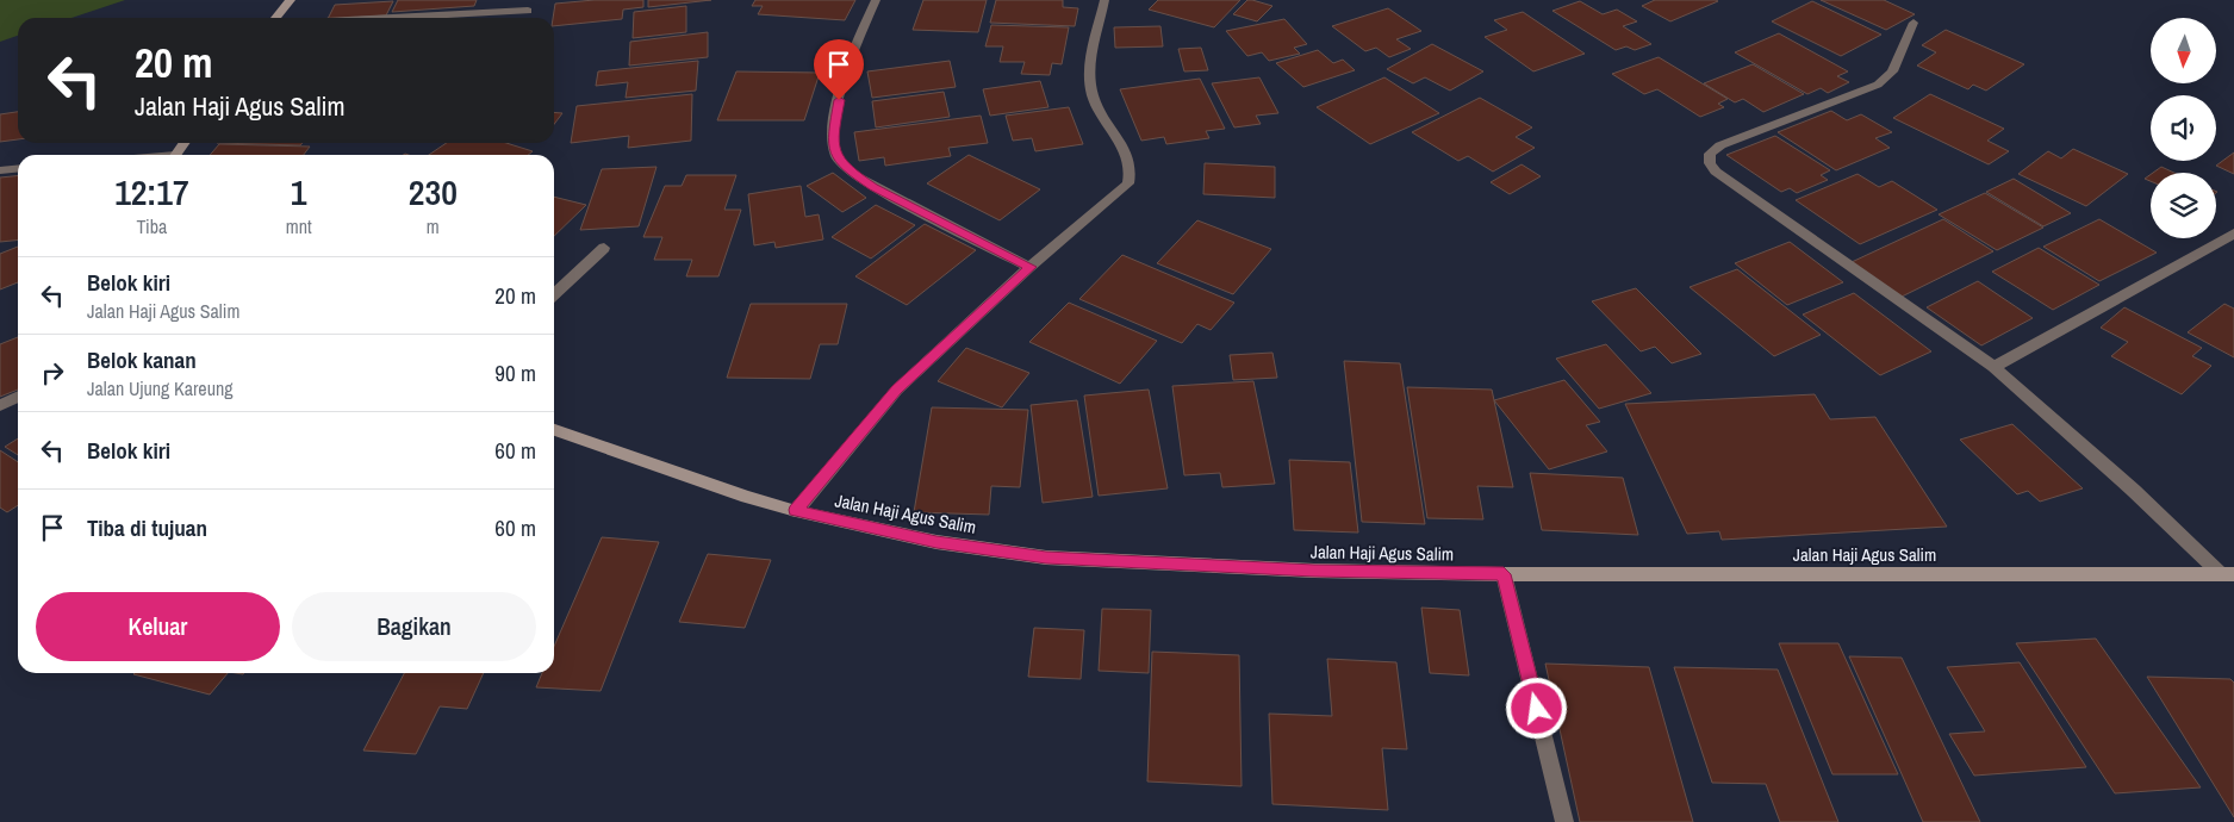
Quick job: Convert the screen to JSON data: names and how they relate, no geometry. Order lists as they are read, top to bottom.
{
  "streets": {
    "main road": ["Jalan Haji Agus Salim"]
  },
  "north": "bottom",
  "page": {
    "turn": ["20 m", "Jalan Haji Agus Salim"],
    "eta": [
      "12:17",
      "Tiba",
      "1",
      "mnt",
      "230",
      "m"
    ],
    "list": [
      {
        "name": "Belok kiri",
        "note": "Jalan Haji Agus Salim",
        "value": "20 m"
      },
      {
        "name": "Belok kanan",
        "note": "Jalan Ujung Kareung",
        "value": "90 m"
      },
      {
        "name": "Belok kiri",
        "value": "60 m"
      },
      {
        "name": "Tiba di tujuan",
        "value": "60 m"
      }
    ],
    "buttons": ["Keluar", "Bagikan"]
  }
}
